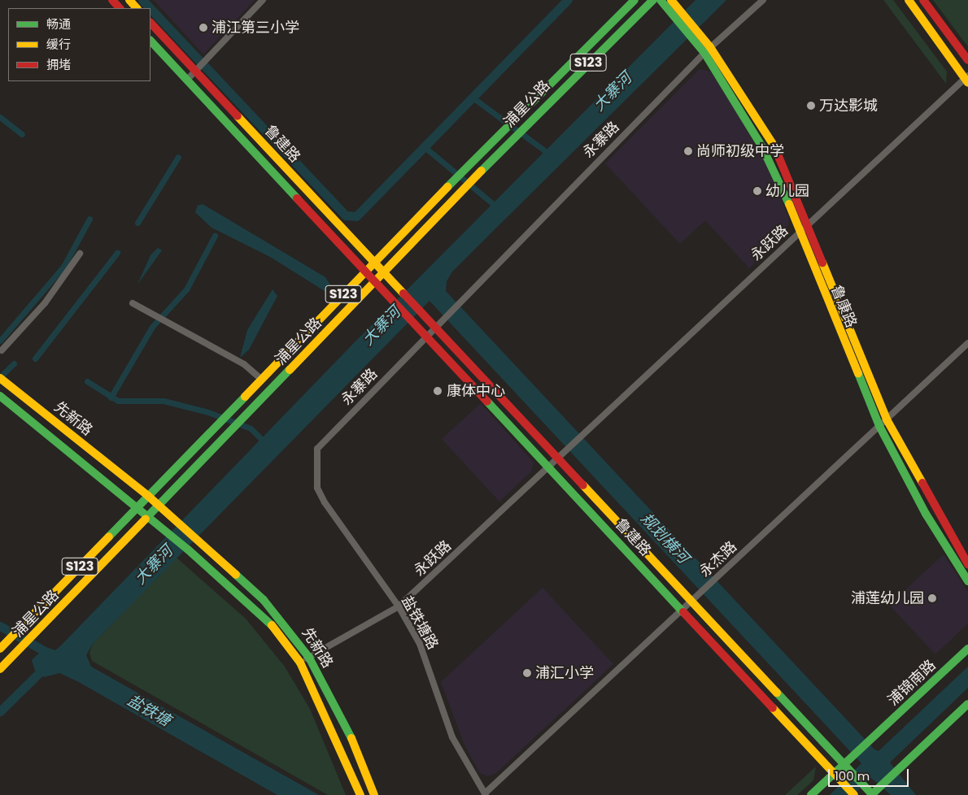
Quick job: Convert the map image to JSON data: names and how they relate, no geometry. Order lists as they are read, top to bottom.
{
  "streets": {
    "street": [
      "S123",
      "浦星公路",
      "永寨路",
      "鲁建路",
      "永跃路",
      "鲁康路",
      "先新路",
      "永杰路",
      "盐铁塘路",
      "浦锦南路"
    ]
  },
  "crossings": [
    ["浦星公路", "鲁建路"],
    ["浦星公路", "先新路"],
    ["永寨路", "鲁建路"],
    ["永寨路", "鲁康路"],
    ["永寨路", "盐铁塘路"],
    ["鲁建路", "永跃路"],
    ["鲁建路", "永杰路"],
    ["鲁建路", "浦锦南路"],
    ["永跃路", "鲁康路"],
    ["永跃路", "先新路"],
    ["永跃路", "盐铁塘路"],
    ["鲁康路", "永杰路"],
    ["永杰路", "盐铁塘路"]
  ],
  "water": ["大寨河", "规划横河", "盐铁塘"],
  "places": [
    "浦江第三小学",
    "万达影城",
    "尚师初级中学",
    "幼儿园",
    "康体中心",
    "浦莲幼儿园",
    "浦汇小学"
  ],
  "legend": ["畅通", "缓行", "拥堵"],
  "scale_bar": "100 m"
}
